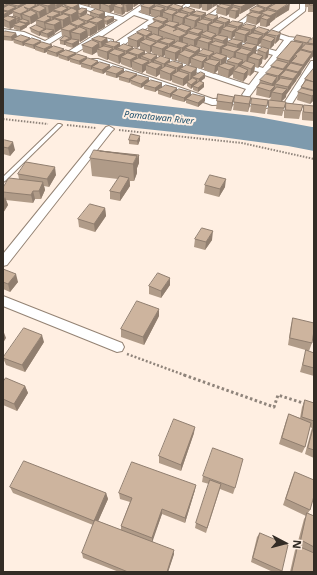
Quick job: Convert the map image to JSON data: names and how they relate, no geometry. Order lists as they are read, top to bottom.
{
  "water": ["Pamatawan River"],
  "north": "right"
}
